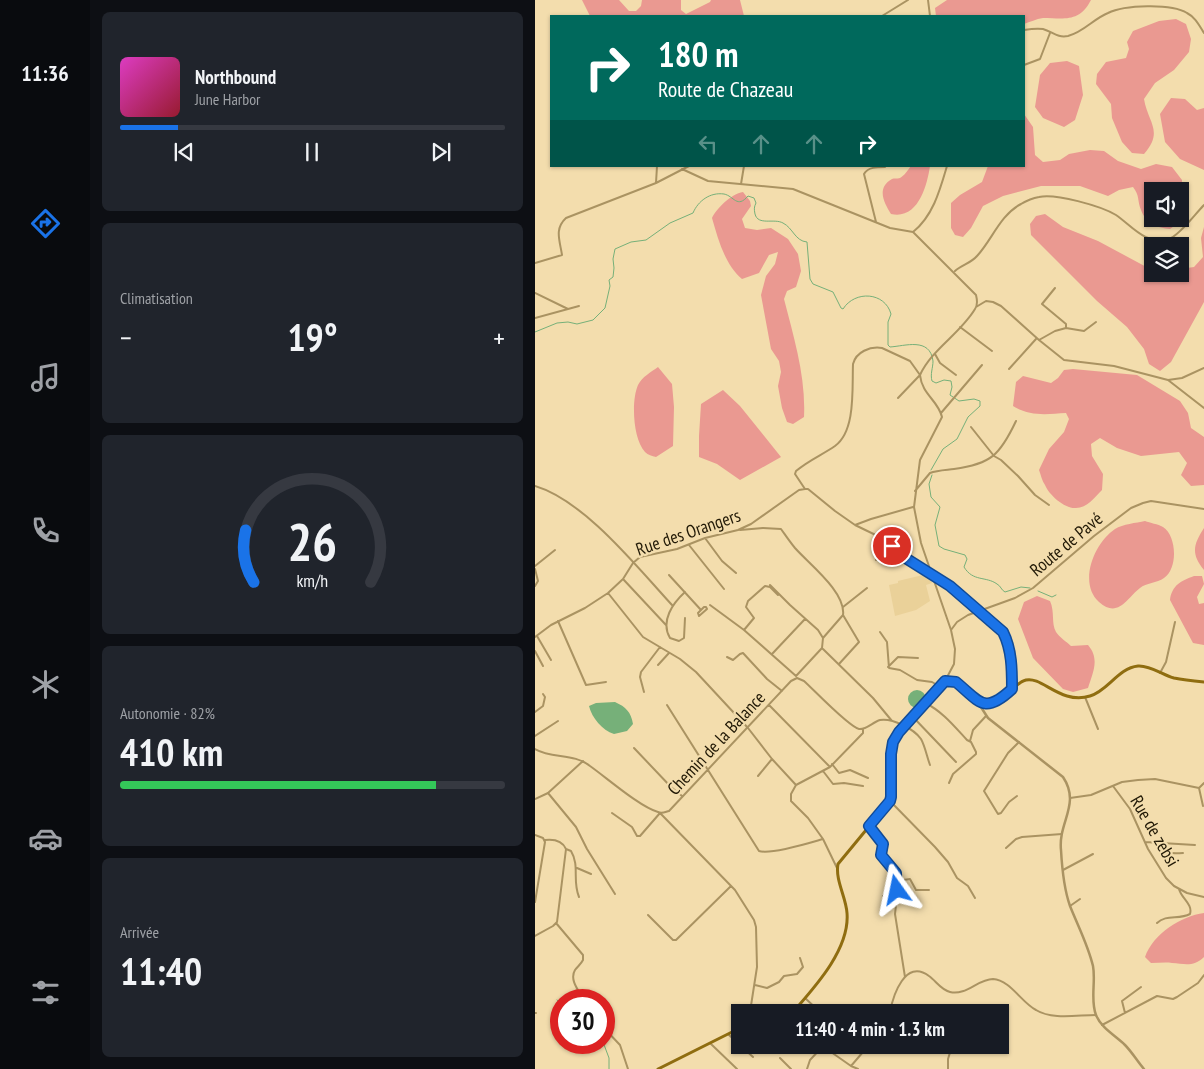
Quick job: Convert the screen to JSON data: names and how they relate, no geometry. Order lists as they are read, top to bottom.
{
  "streets": {
    "street": [
      "Rue des Orangers",
      "Route de Pavé",
      "Chemin de la Balance",
      "Rue de zebsi"
    ]
  },
  "page": {
    "tabs": "11:36",
    "turn": ["180 m", "Route de Chazeau"],
    "song": ["Northbound", "June Harbor"],
    "tile": [
      "Climatisation",
      ["Autonomie · 82%", "410 km"],
      ["Arrivée", "11:40"]
    ],
    "heat": ["−", "19°", "+"],
    "limit": "30",
    "trip": "11:40 · 4 min · 1.3 km",
    "gauge": ["26", "km/h"]
  }
}
